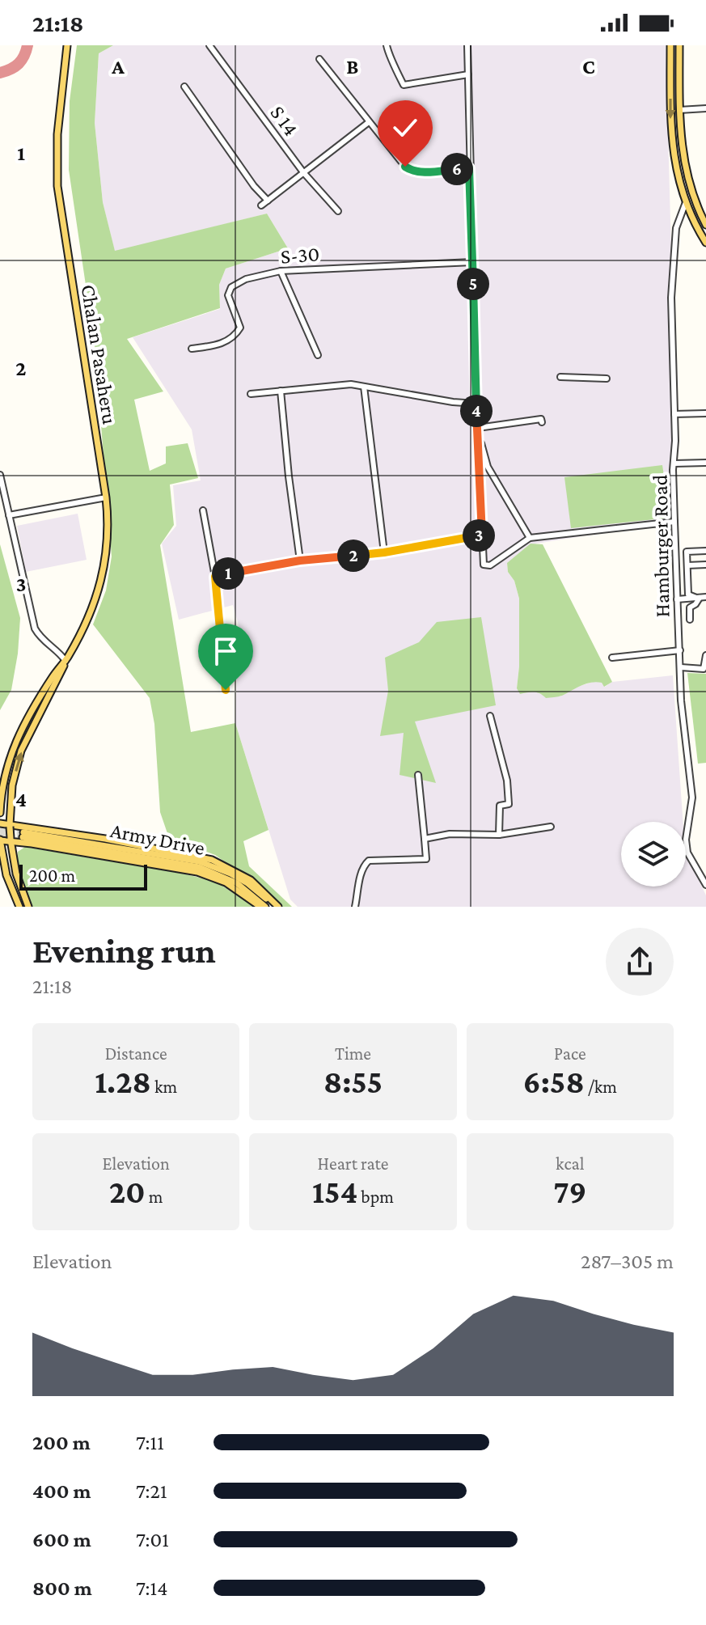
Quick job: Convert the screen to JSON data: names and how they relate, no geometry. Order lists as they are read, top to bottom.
{
  "streets": {
    "main road": ["Chalan Pasaheru", "Army Drive"],
    "street": ["S 14", "S-30", "Hamburger Road"]
  },
  "scale_bar": "200 m",
  "page": {
    "status": "21:18",
    "pins": [
      "6",
      "5",
      "4",
      "3",
      "2",
      "1"
    ],
    "scale": "200 m",
    "heading": ["Evening run", "21:18"],
    "stats": [
      ["Distance", "1.28 km"],
      ["Time", "8:55"],
      ["Pace", "6:58 /km"],
      ["Elevation", "20 m"],
      ["Heart rate", "154 bpm"],
      ["kcal", "79"]
    ],
    "chart": ["Elevation", "287–305 m"],
    "list": [
      {
        "name": "200 m",
        "note": "7:11"
      },
      {
        "name": "400 m",
        "note": "7:21"
      },
      {
        "name": "600 m",
        "note": "7:01"
      },
      {
        "name": "800 m",
        "note": "7:14"
      }
    ]
  },
  "grid": {
    "columns": ["A", "B", "C"],
    "rows": [
      "1",
      "2",
      "3",
      "4"
    ]
  }
}
